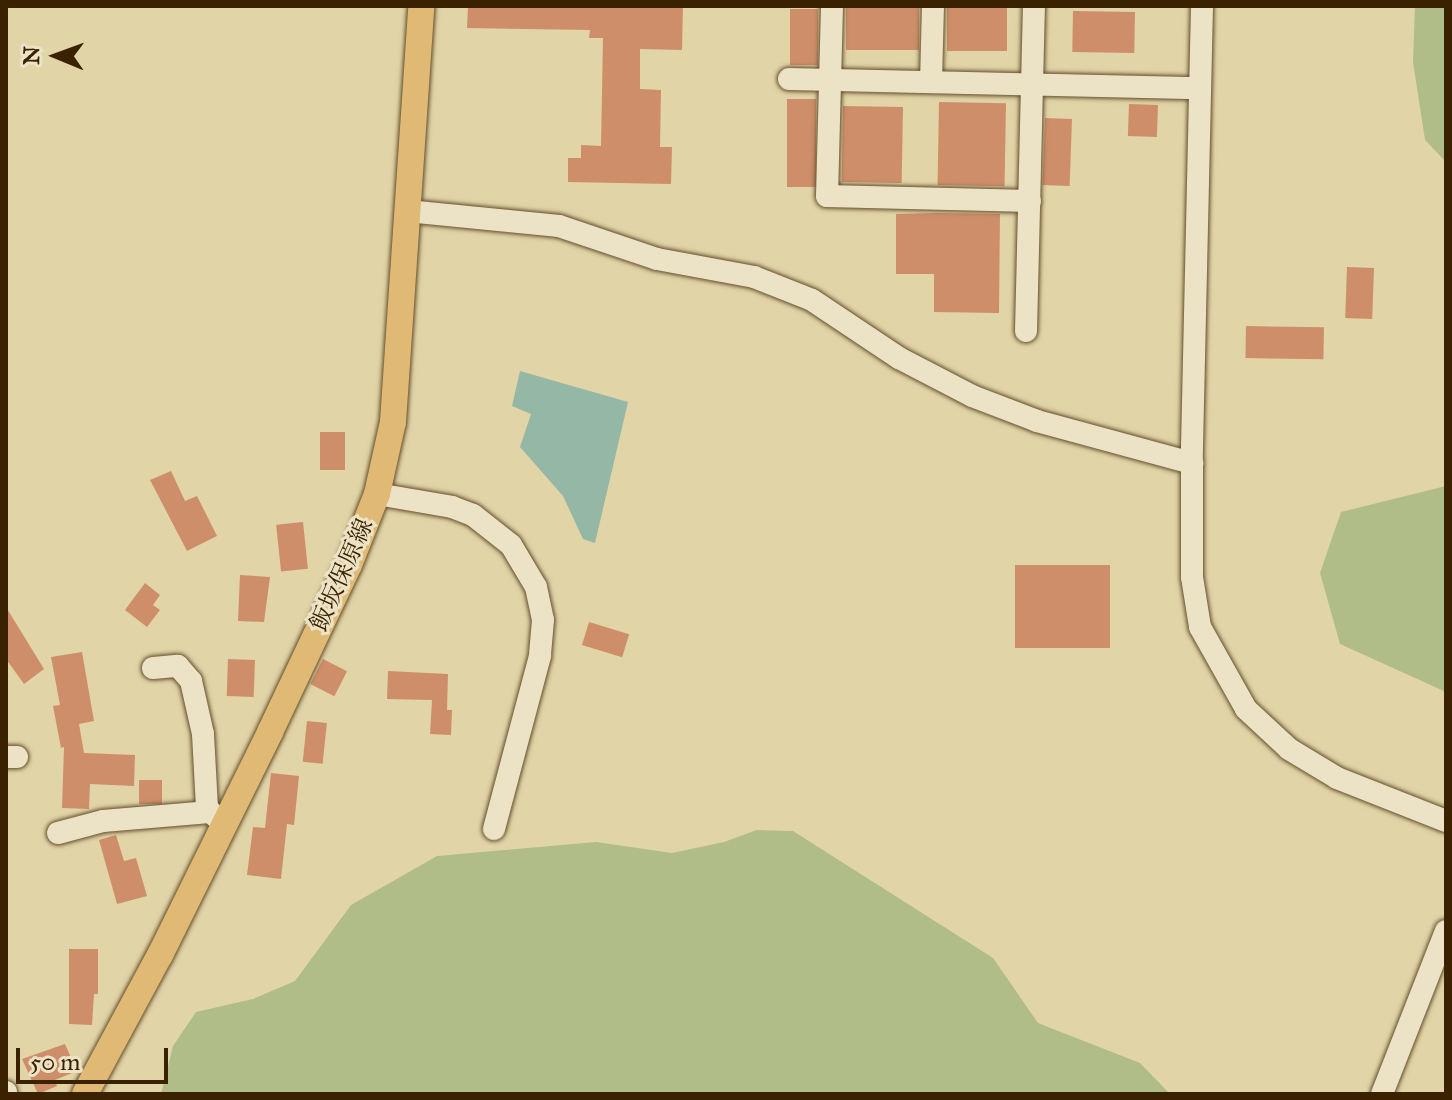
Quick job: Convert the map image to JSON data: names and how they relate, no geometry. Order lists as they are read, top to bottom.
{
  "streets": {
    "main road": ["飯坂保原線"]
  },
  "scale_bar": "50 m",
  "north": "left"
}
